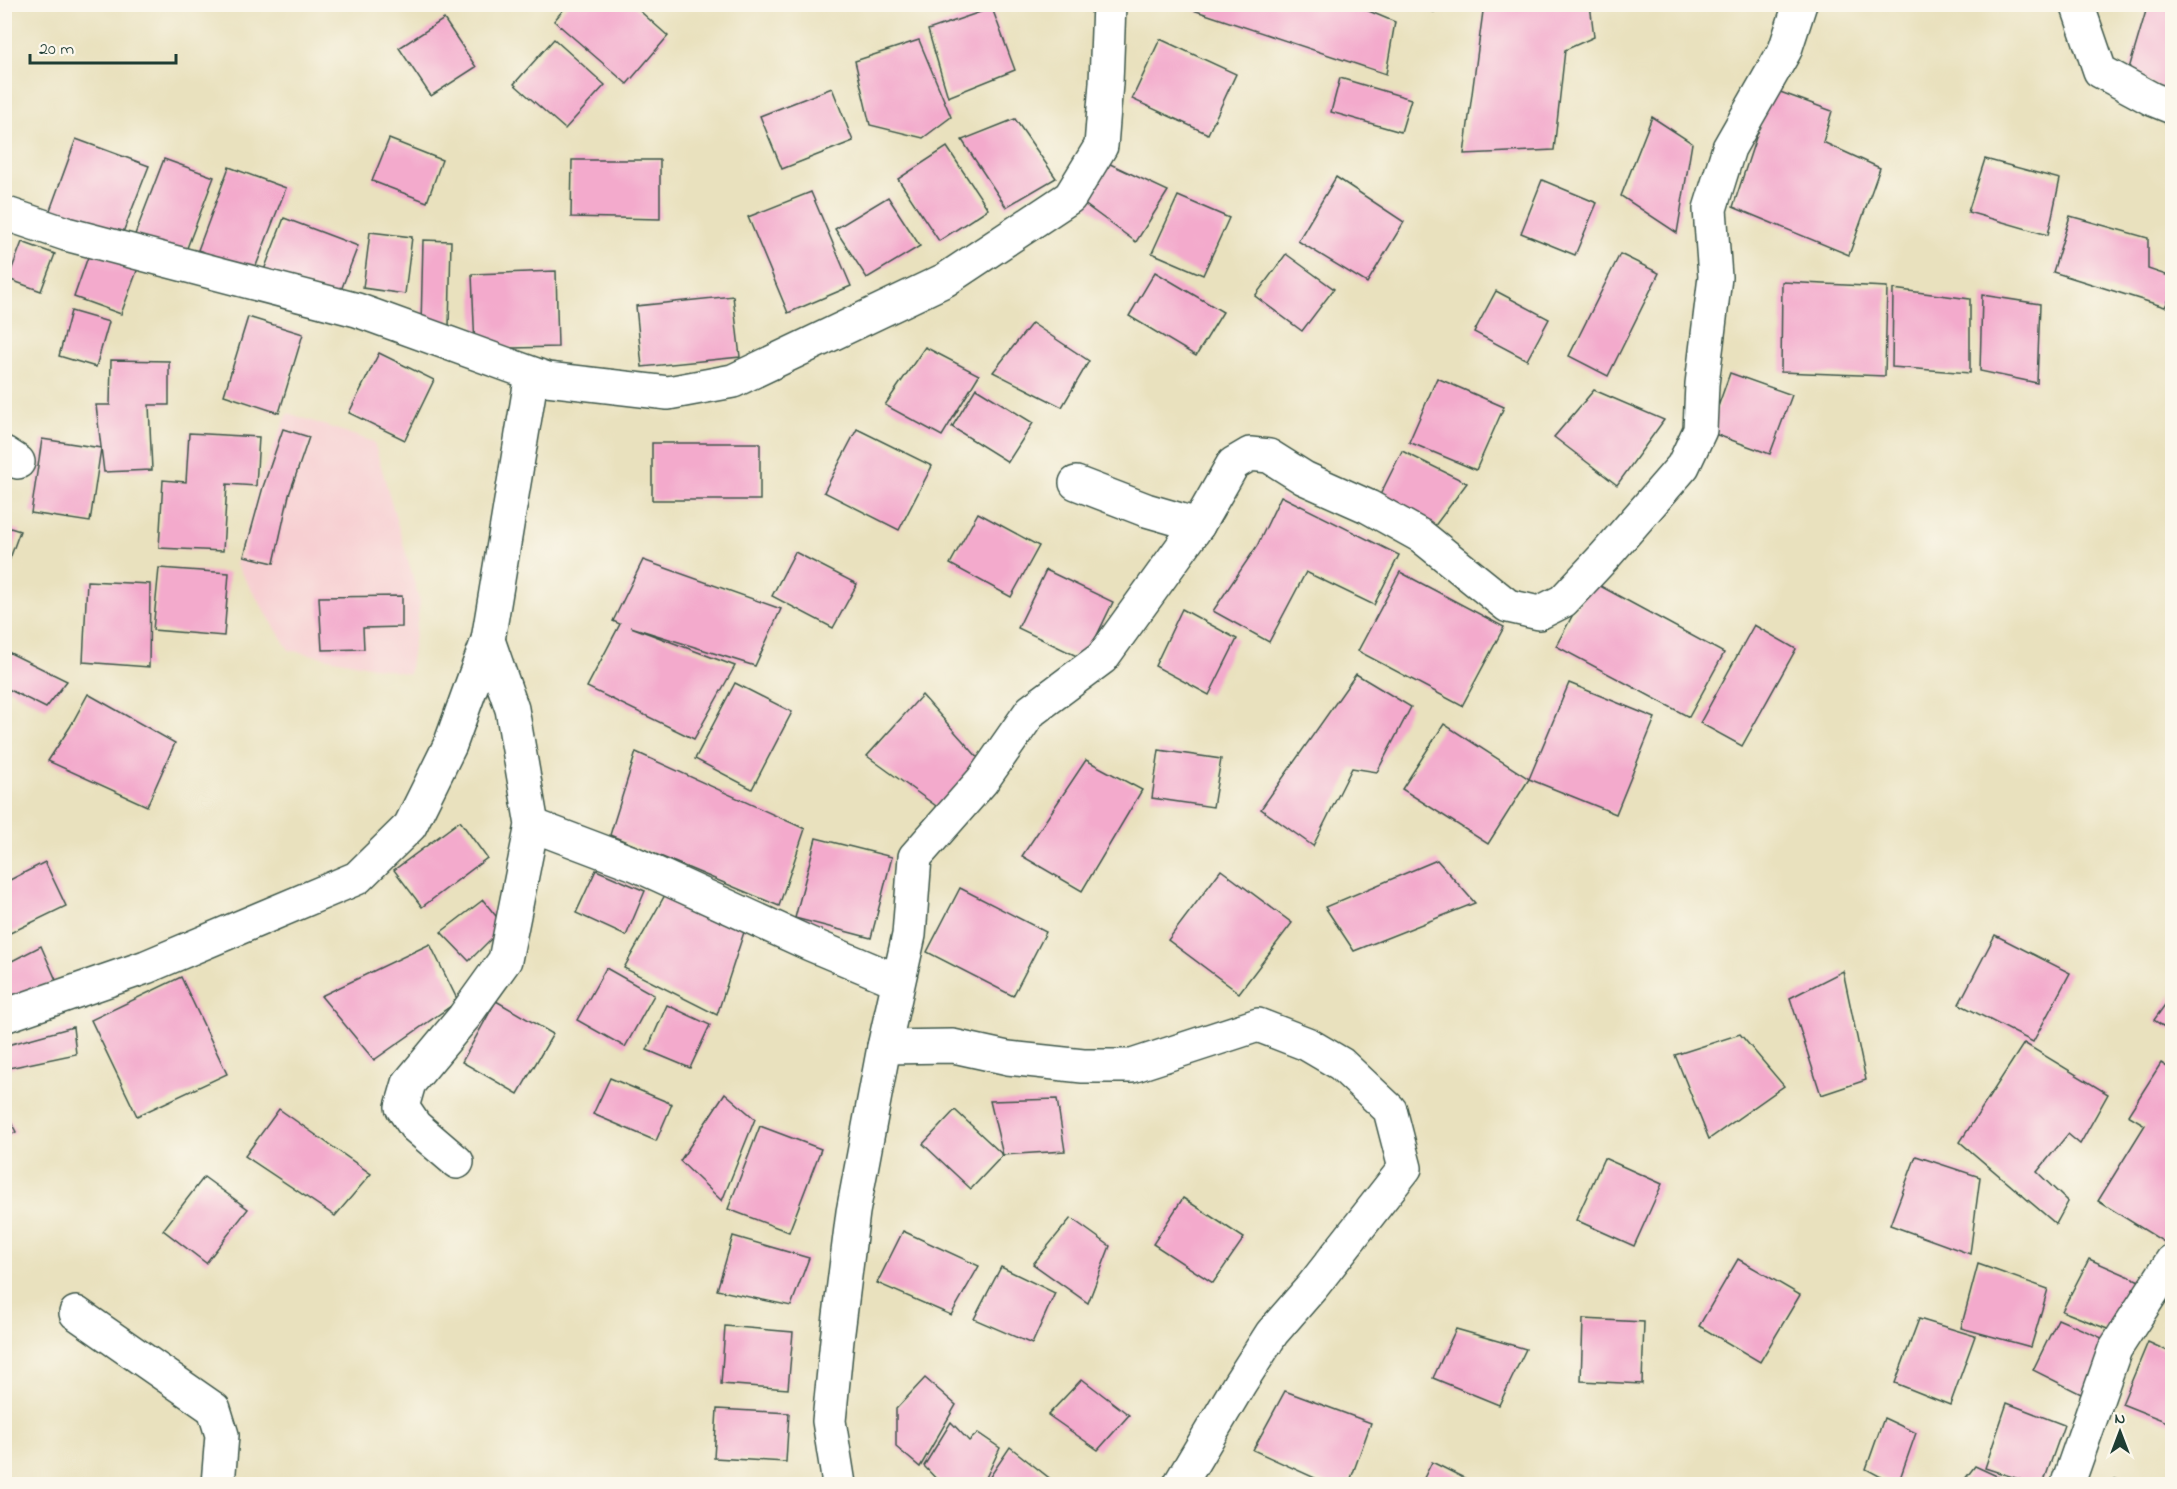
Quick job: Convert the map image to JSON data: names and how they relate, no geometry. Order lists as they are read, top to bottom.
{
  "scale_bar": "20 m",
  "north": "top"
}
